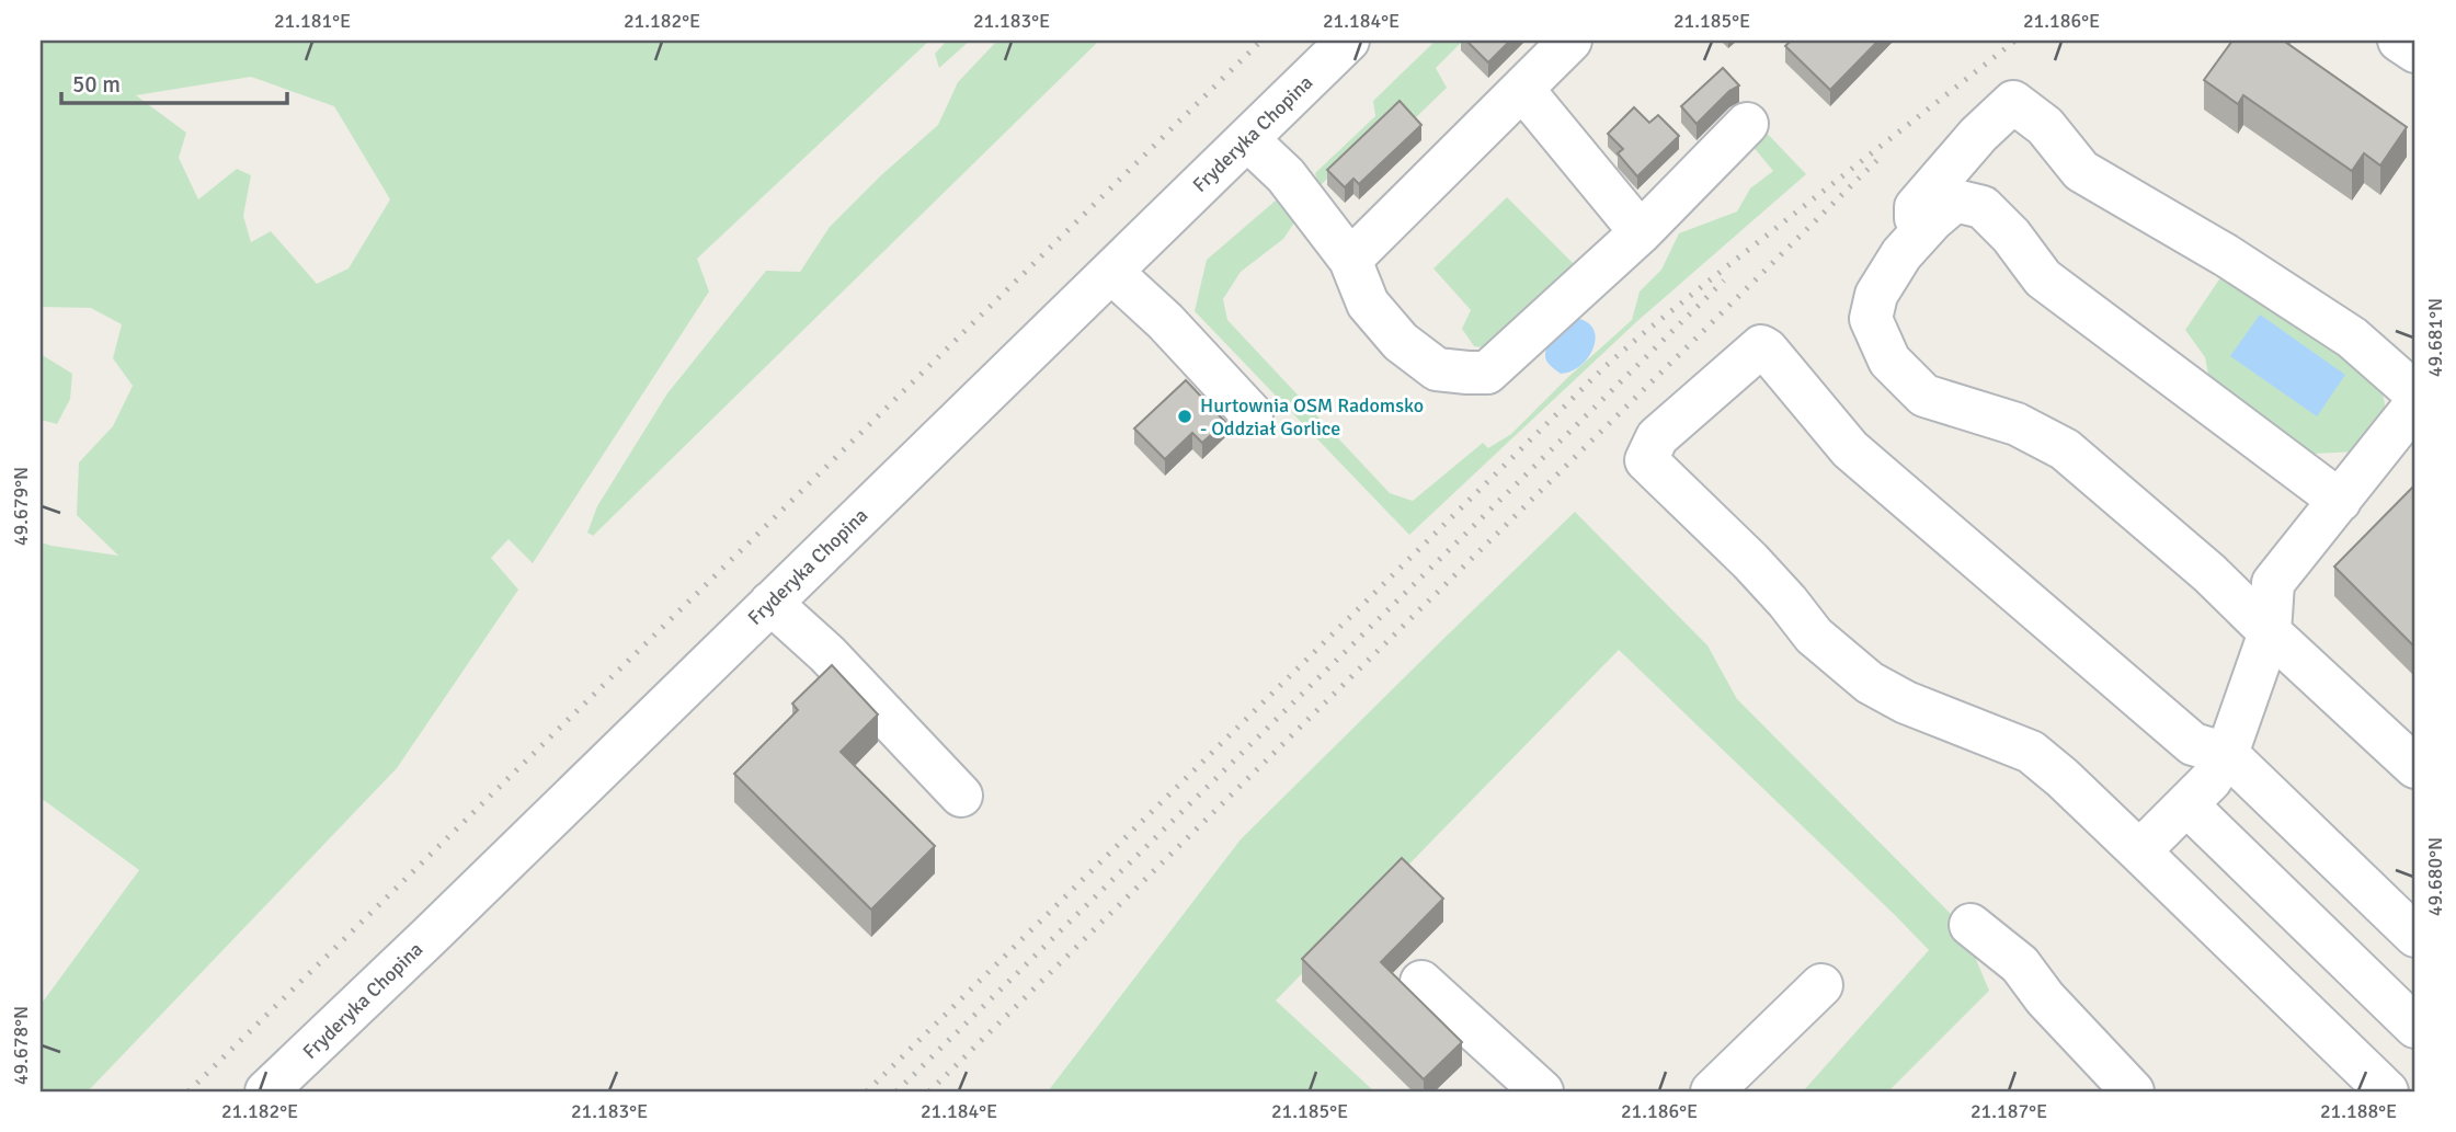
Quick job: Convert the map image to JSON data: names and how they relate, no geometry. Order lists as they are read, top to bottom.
{
  "streets": {
    "street": ["Fryderyka Chopina"]
  },
  "places": ["Hurtownia OSM Radomsko - Oddział Gorlice"],
  "scale_bar": "50 m",
  "coordinates": [
    "21.181°E",
    "21.182°E",
    "21.183°E",
    "21.184°E",
    "21.185°E",
    "21.186°E",
    "49.681°N",
    "49.679°N",
    "49.680°N",
    "49.678°N",
    "21.187°E",
    "21.188°E"
  ]
}
